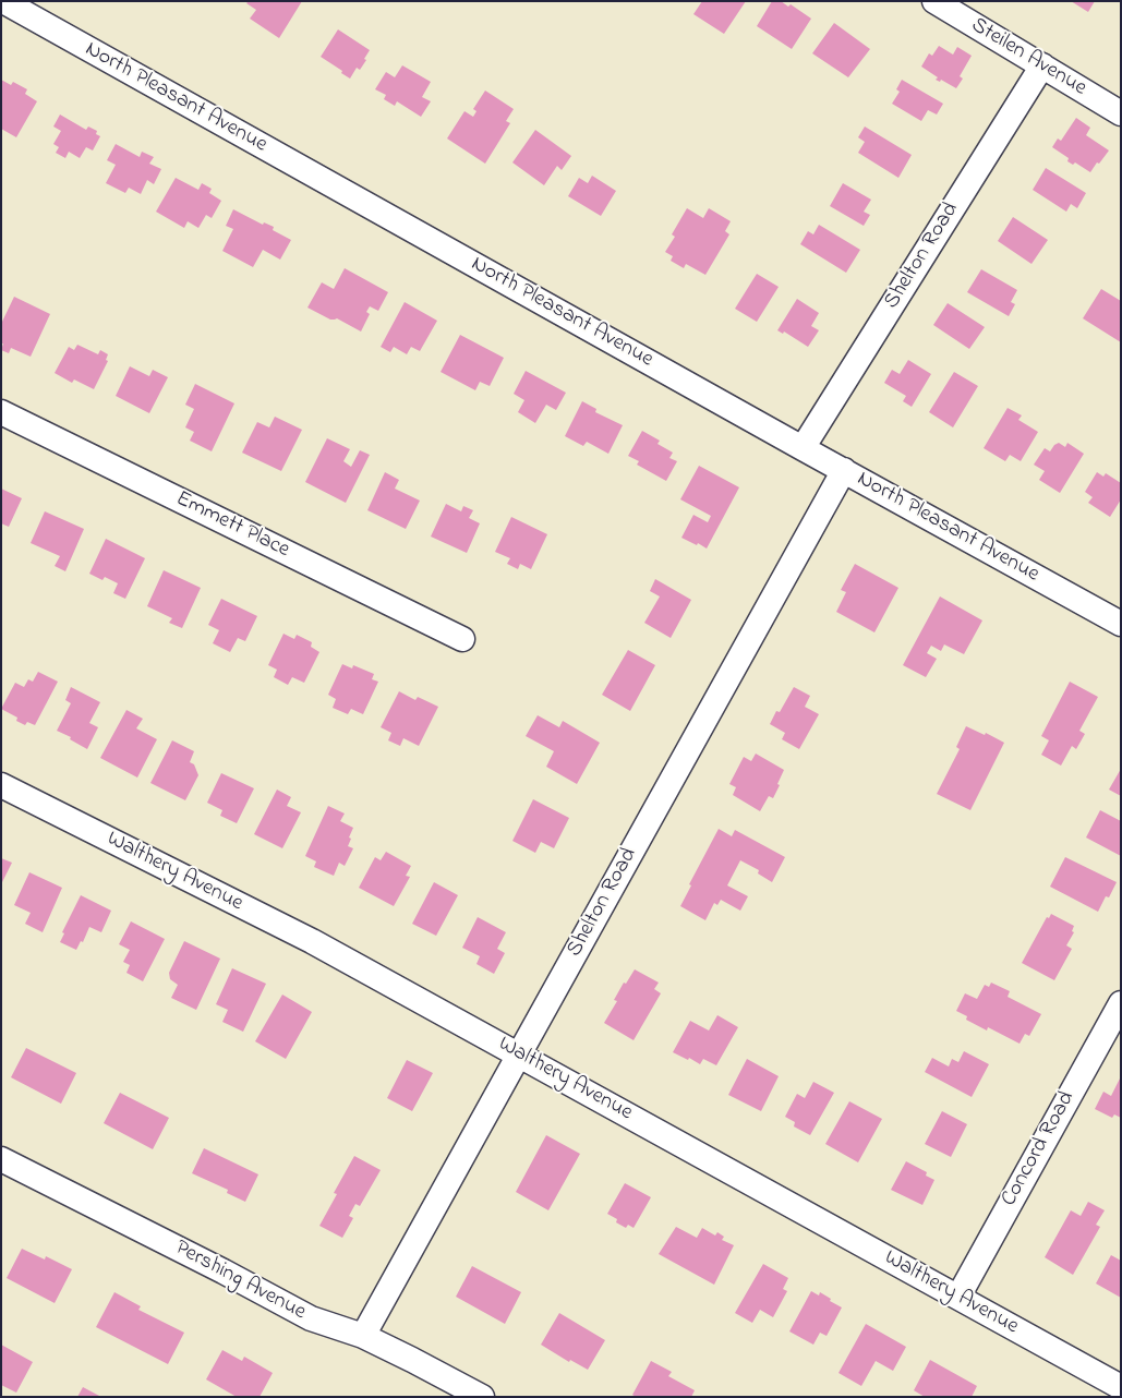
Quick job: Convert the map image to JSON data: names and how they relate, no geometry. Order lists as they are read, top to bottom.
{
  "streets": {
    "street": [
      "Steilen Avenue",
      "North Pleasant Avenue",
      "Shelton Road",
      "Emmett Place",
      "Walthery Avenue",
      "Concord Road",
      "Pershing Avenue"
    ]
  },
  "crossings": [
    ["Steilen Avenue", "Shelton Road"],
    ["North Pleasant Avenue", "Shelton Road"],
    ["Shelton Road", "Walthery Avenue"],
    ["Shelton Road", "Pershing Avenue"],
    ["Walthery Avenue", "Concord Road"]
  ]
}
